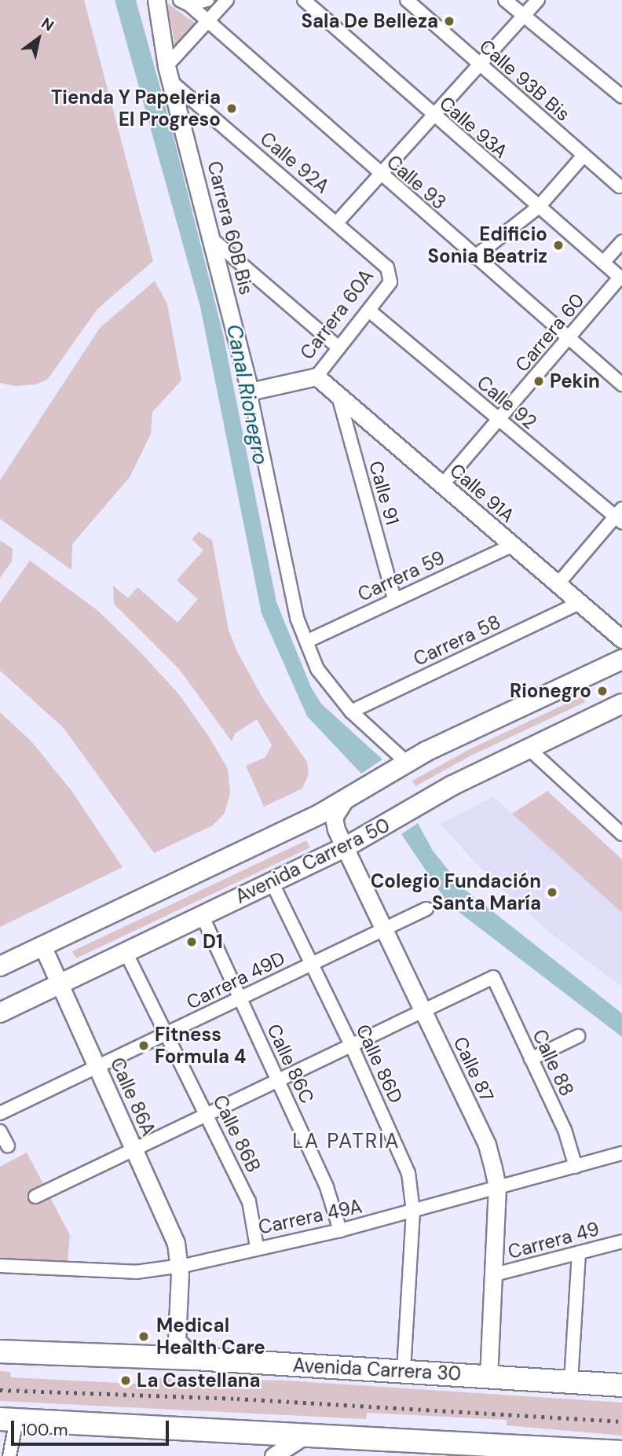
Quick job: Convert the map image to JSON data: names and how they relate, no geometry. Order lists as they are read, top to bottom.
{
  "streets": {
    "highway": ["Avenida Carrera 30"],
    "main road": ["Avenida Carrera 50"],
    "street": [
      "Calle 93B Bis",
      "Calle 93A",
      "Calle 92A",
      "Calle 93",
      "Carrera 60B Bis",
      "Carrera 60A",
      "Carrera 60",
      "Calle 92",
      "Calle 91",
      "Calle 91A",
      "Carrera 59",
      "Carrera 58",
      "Carrera 49D",
      "Calle 88",
      "Calle 86C",
      "Calle 86D",
      "Calle 87",
      "Calle 86A",
      "Calle 86B",
      "Carrera 49A",
      "Carrera 49"
    ]
  },
  "crossings": [
    ["Calle 93A", "Carrera 60"],
    ["Calle 92A", "Carrera 60B Bis"],
    ["Calle 92A", "Carrera 60A"],
    ["Calle 93", "Carrera 60"],
    ["Carrera 60B Bis", "Carrera 60A"],
    ["Carrera 60B Bis", "Carrera 59"],
    ["Carrera 60B Bis", "Carrera 58"],
    ["Carrera 60B Bis", "Avenida Carrera 50"],
    ["Carrera 60A", "Calle 92"],
    ["Carrera 60A", "Calle 91A"],
    ["Carrera 60", "Calle 92"],
    ["Carrera 60", "Calle 91A"],
    ["Calle 91", "Calle 91A"],
    ["Calle 91", "Carrera 59"],
    ["Calle 91A", "Carrera 59"],
    ["Calle 91A", "Carrera 58"],
    ["Avenida Carrera 50", "Calle 86C"],
    ["Avenida Carrera 50", "Calle 86D"],
    ["Avenida Carrera 50", "Calle 87"],
    ["Avenida Carrera 50", "Calle 86A"],
    ["Avenida Carrera 50", "Calle 86B"],
    ["Carrera 49D", "Calle 86C"],
    ["Carrera 49D", "Calle 86D"],
    ["Carrera 49D", "Calle 87"],
    ["Carrera 49D", "Calle 86A"],
    ["Carrera 49D", "Calle 86B"],
    ["Calle 88", "Calle 87"],
    ["Calle 88", "Carrera 49A"],
    ["Calle 86C", "Carrera 49A"],
    ["Calle 86D", "Carrera 49A"],
    ["Calle 86D", "Avenida Carrera 30"],
    ["Calle 87", "Carrera 49A"],
    ["Calle 87", "Carrera 49"],
    ["Calle 87", "Avenida Carrera 30"],
    ["Calle 86A", "Carrera 49A"],
    ["Calle 86A", "Avenida Carrera 30"],
    ["Calle 86B", "Carrera 49A"]
  ],
  "districts": ["LA PATRIA"],
  "water": ["Canal Rionegro"],
  "places": [
    "Sala De Belleza",
    "Tienda Y Papeleria El Progreso",
    "Edificio Sonia Beatriz",
    "Pekin",
    "Rionegro",
    "Colegio Fundación Santa María",
    "D1",
    "Fitness Formula 4",
    "Medical Health Care",
    "La Castellana"
  ],
  "scale_bar": "100 m",
  "north": "top right"
}
